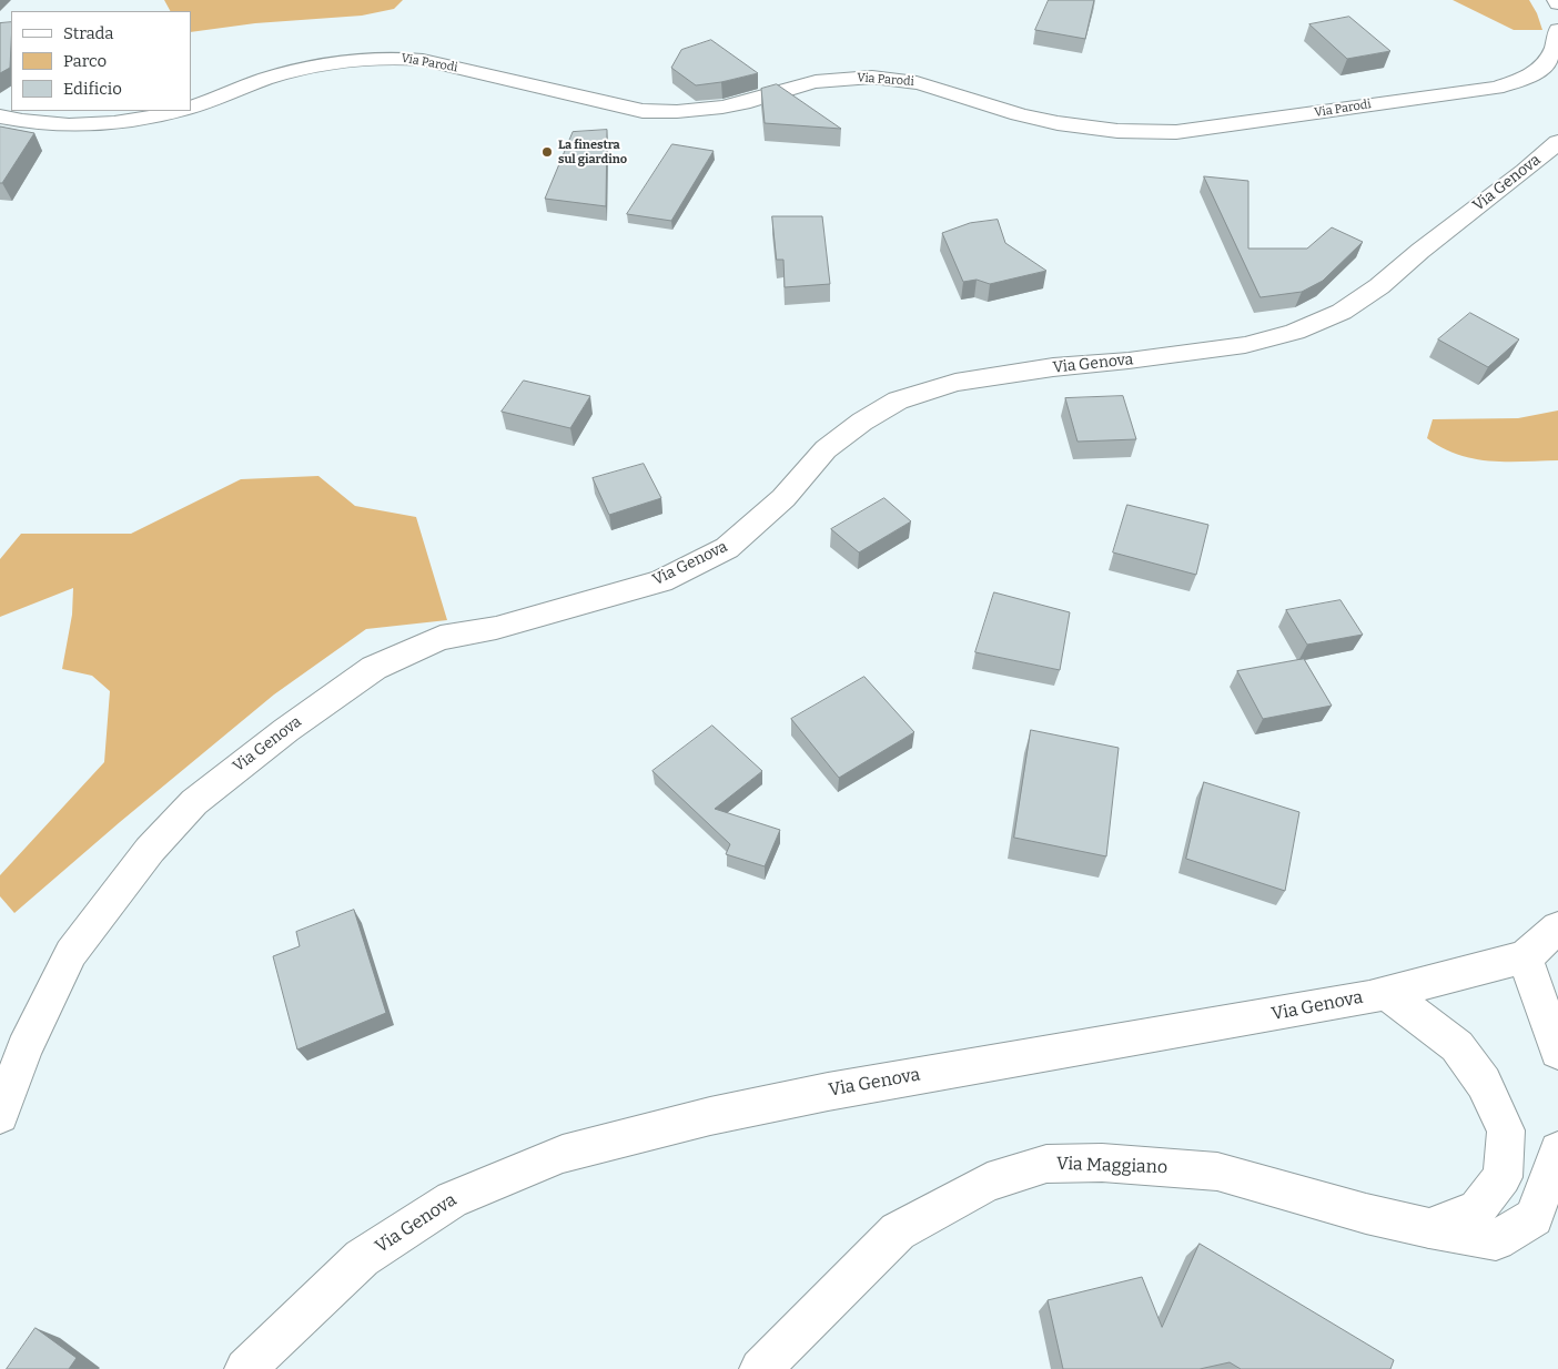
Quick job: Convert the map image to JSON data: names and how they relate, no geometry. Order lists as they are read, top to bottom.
{
  "streets": {
    "main road": ["Via Parodi", "Via Genova", "Via Maggiano"]
  },
  "places": ["La finestra sul giardino"],
  "legend": ["Strada", "Parco", "Edificio"]
}
